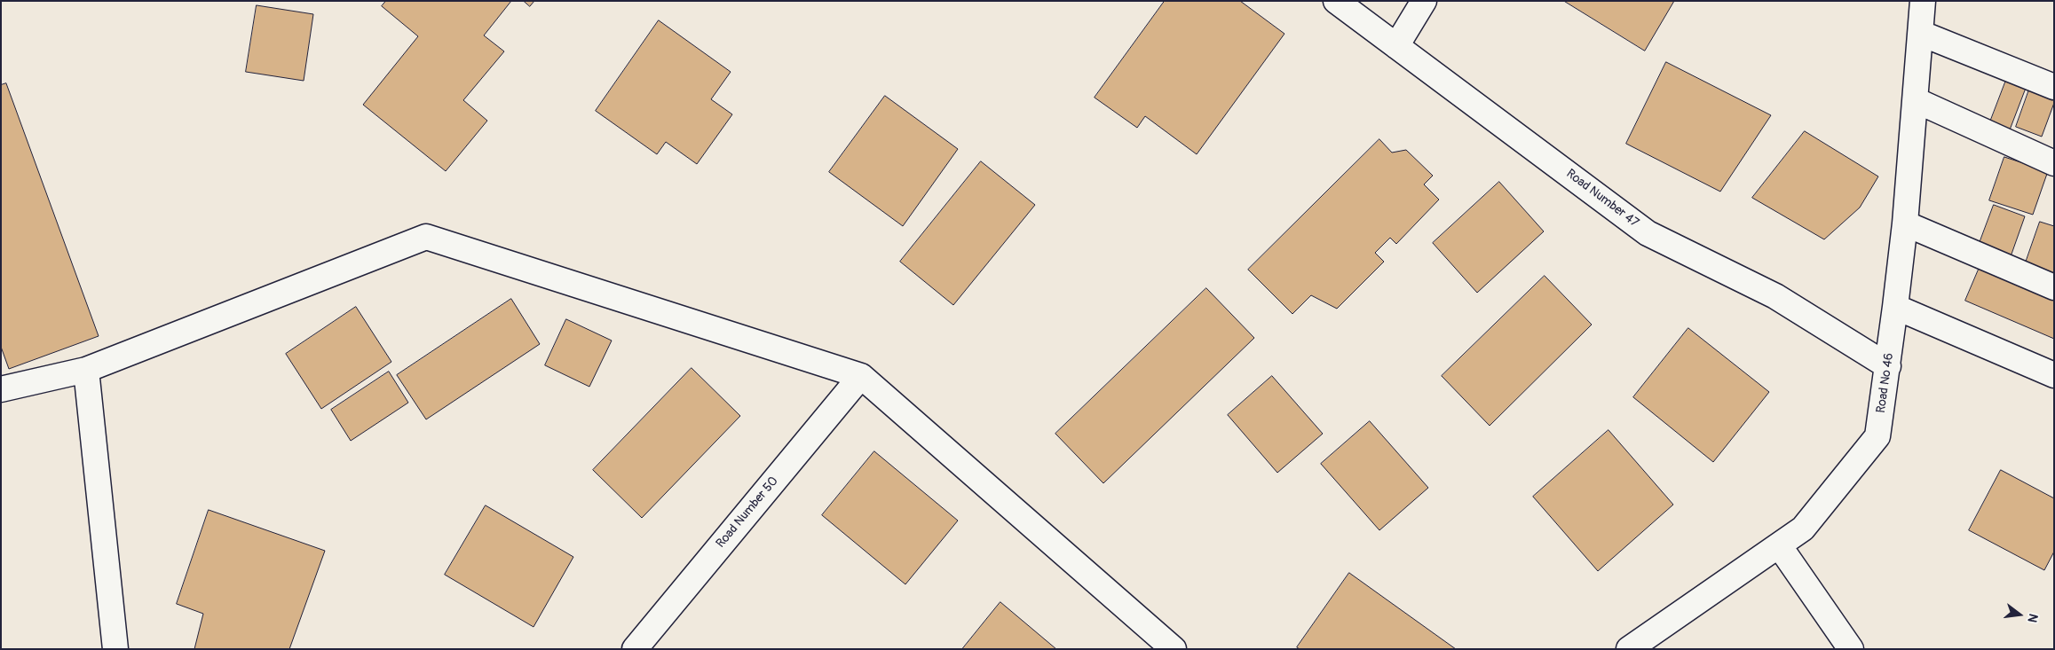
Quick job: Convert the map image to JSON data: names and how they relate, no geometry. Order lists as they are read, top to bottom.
{
  "streets": {
    "street": ["Road Number 47", "Road No 46", "Road Number 50"]
  },
  "crossings": [
    ["Road Number 47", "Road No 46"]
  ],
  "north": "right"
}
